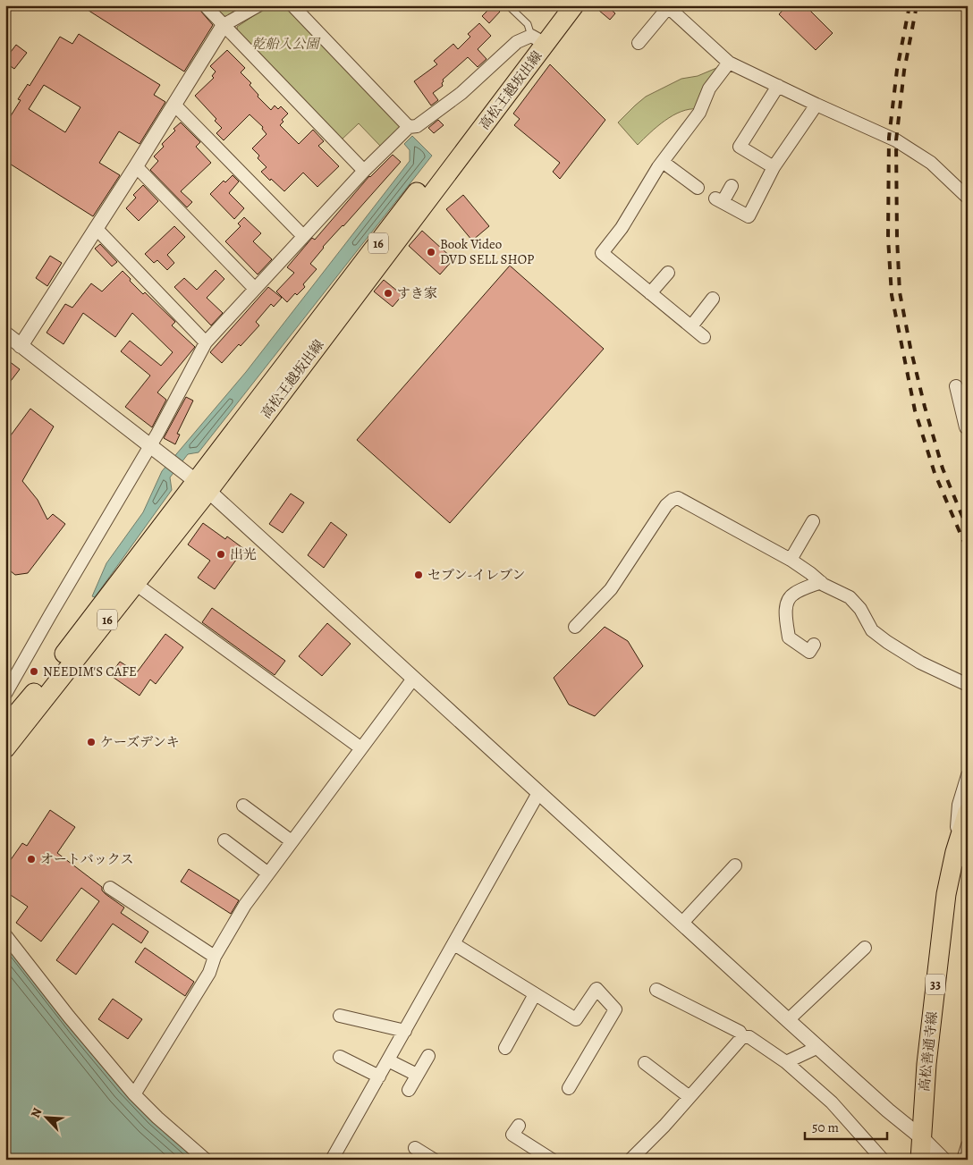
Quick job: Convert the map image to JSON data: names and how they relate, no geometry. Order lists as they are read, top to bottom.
{
  "streets": {
    "main road": [
      "高松王越坂出線",
      "16",
      "33",
      "高松善通寺線"
    ]
  },
  "parks": ["乾船入公園"],
  "places": [
    "Book Video DVD SELL SHOP",
    "すき家",
    "出光",
    "セブン-イレブン",
    "NEEDIM'S CAFE",
    "ケーズデンキ",
    "オートバックス"
  ],
  "scale_bar": "50 m",
  "north": "top left"
}
